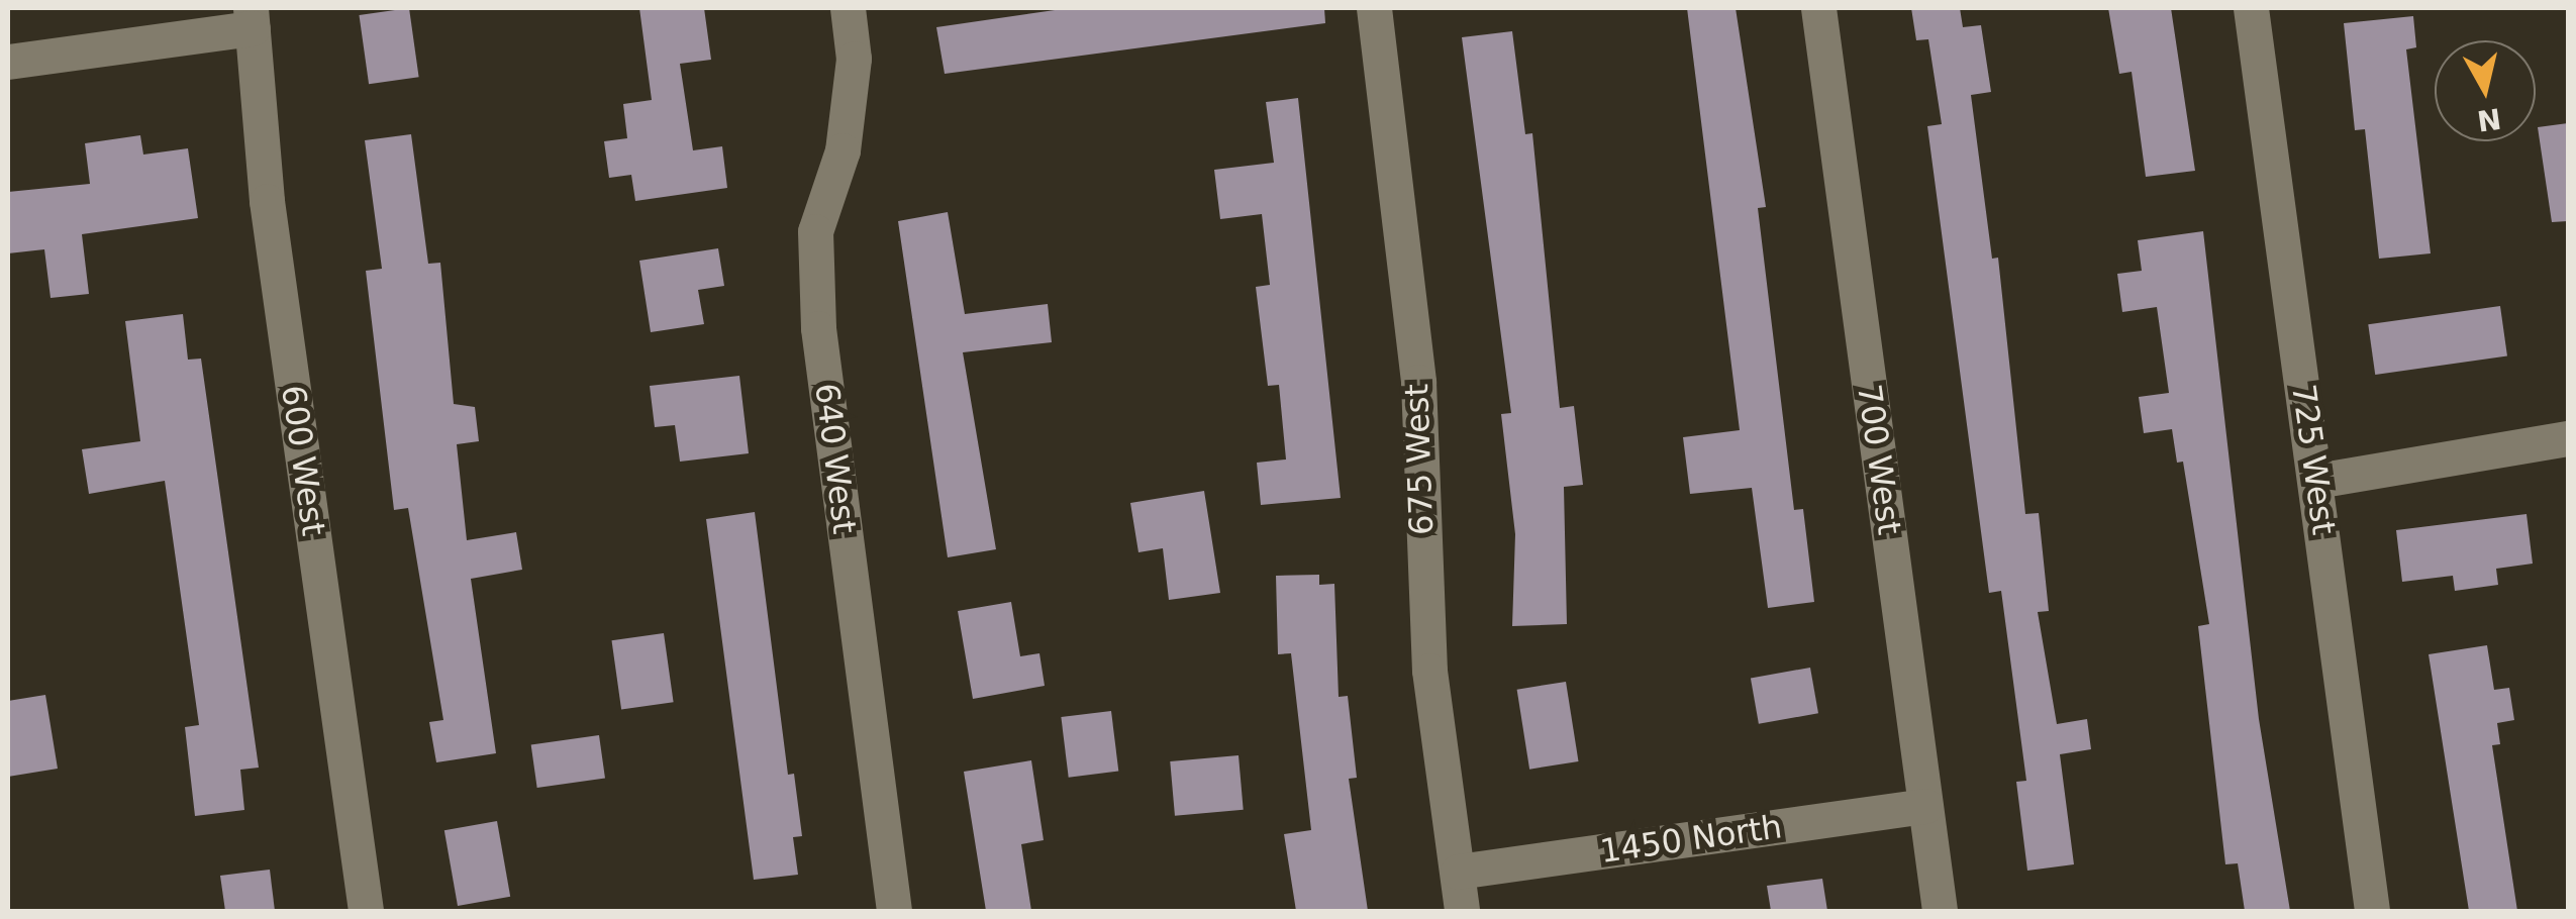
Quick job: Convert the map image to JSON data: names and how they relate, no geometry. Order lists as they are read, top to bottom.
{
  "streets": {
    "street": [
      "640 West",
      "675 West",
      "700 West",
      "725 West",
      "600 West",
      "1450 North"
    ]
  },
  "crossings": [
    ["675 West", "1450 North"],
    ["700 West", "1450 North"]
  ],
  "north": "bottom"
}
